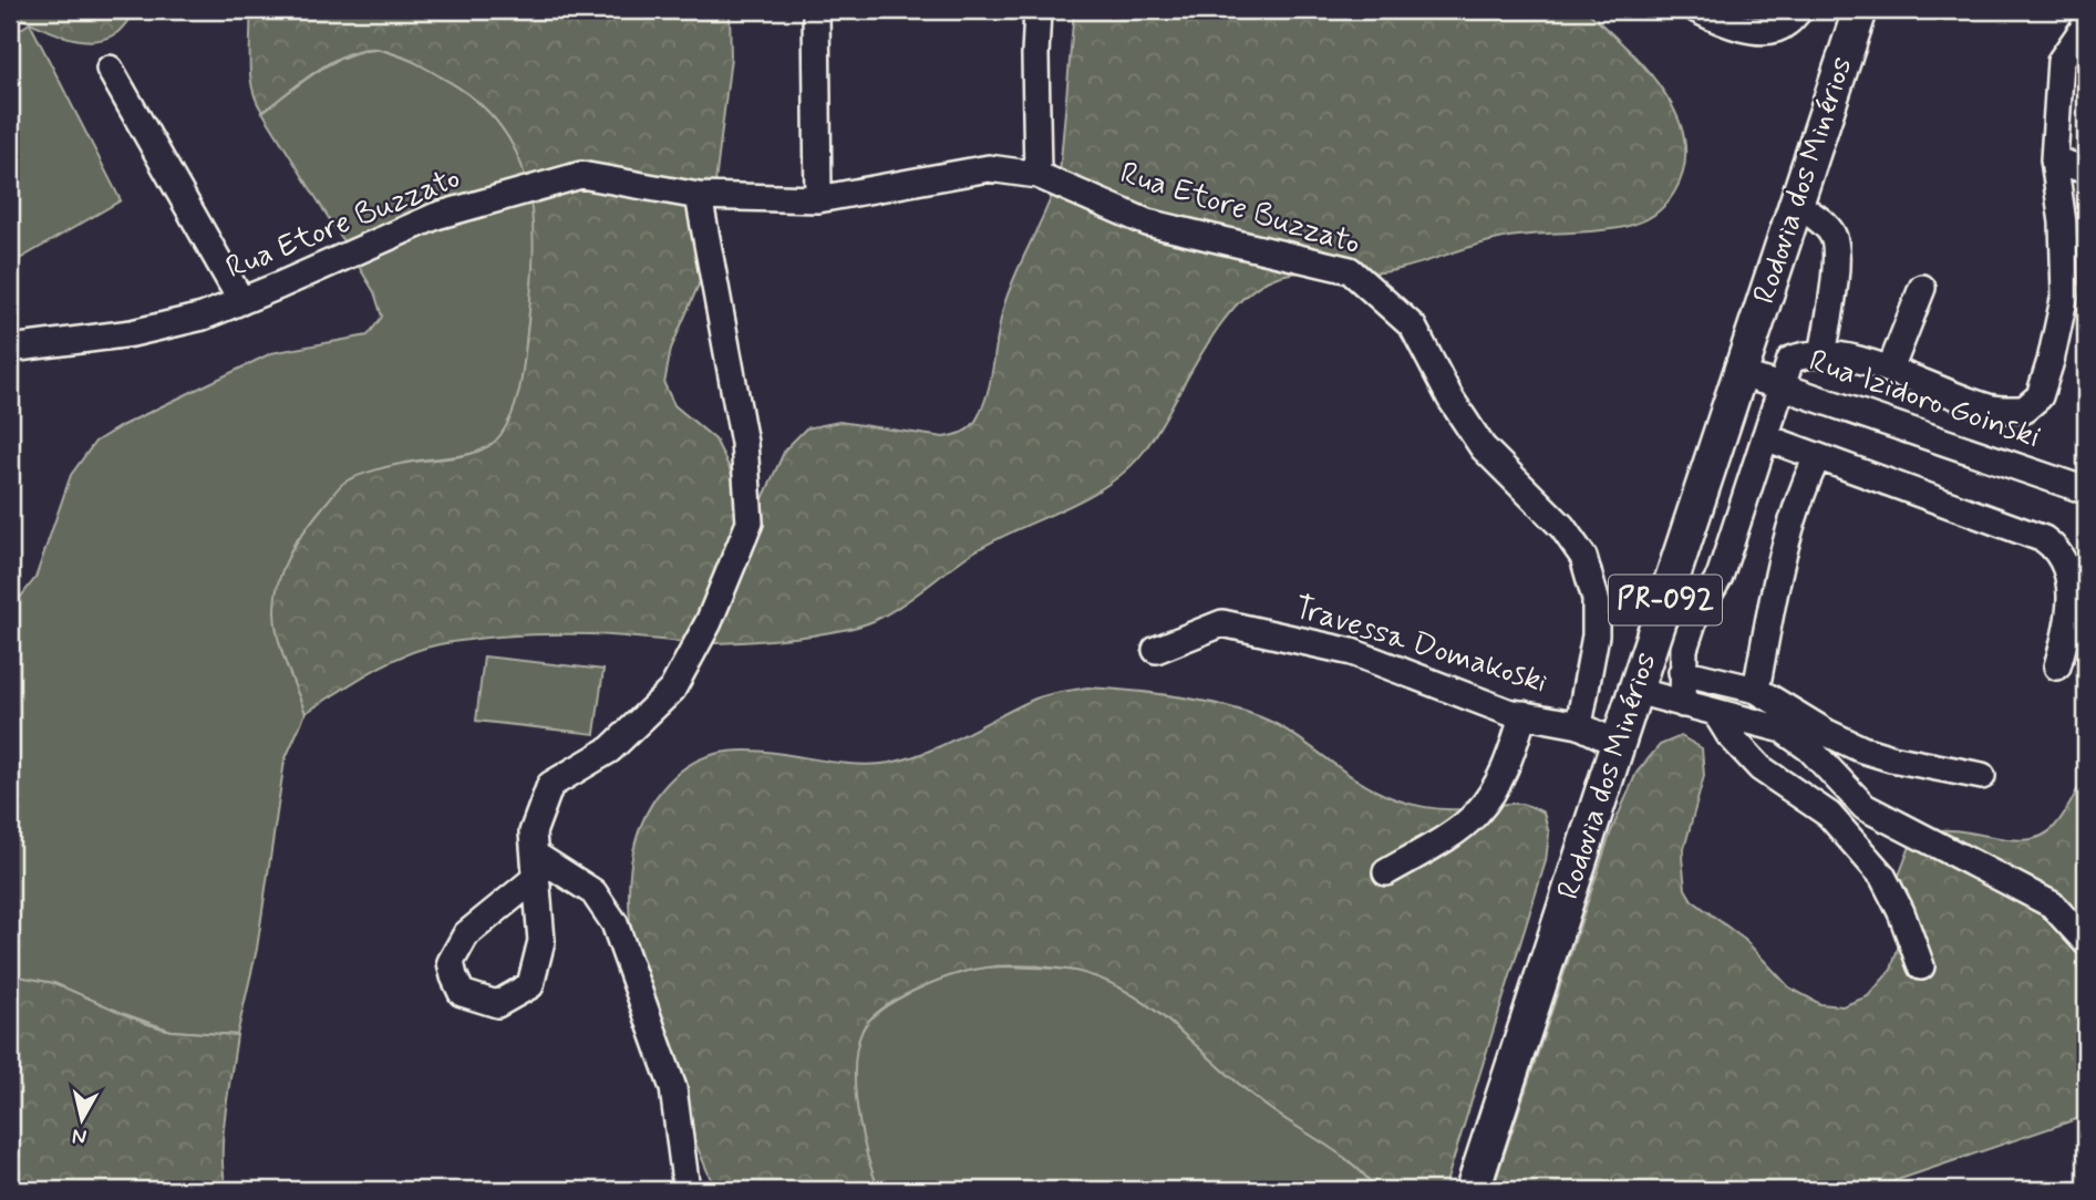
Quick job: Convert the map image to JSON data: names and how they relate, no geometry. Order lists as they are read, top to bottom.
{
  "streets": {
    "main road": ["Rodovia dos Minérios", "PR-092"],
    "street": ["Rua Etore Buzzato", "Rua Izidoro Goinski", "Travessa Domakoski"]
  },
  "crossings": [
    ["Rodovia dos Minérios", "Rua Izidoro Goinski"],
    ["Rua Etore Buzzato", "Travessa Domakoski"]
  ],
  "north": "bottom"
}
